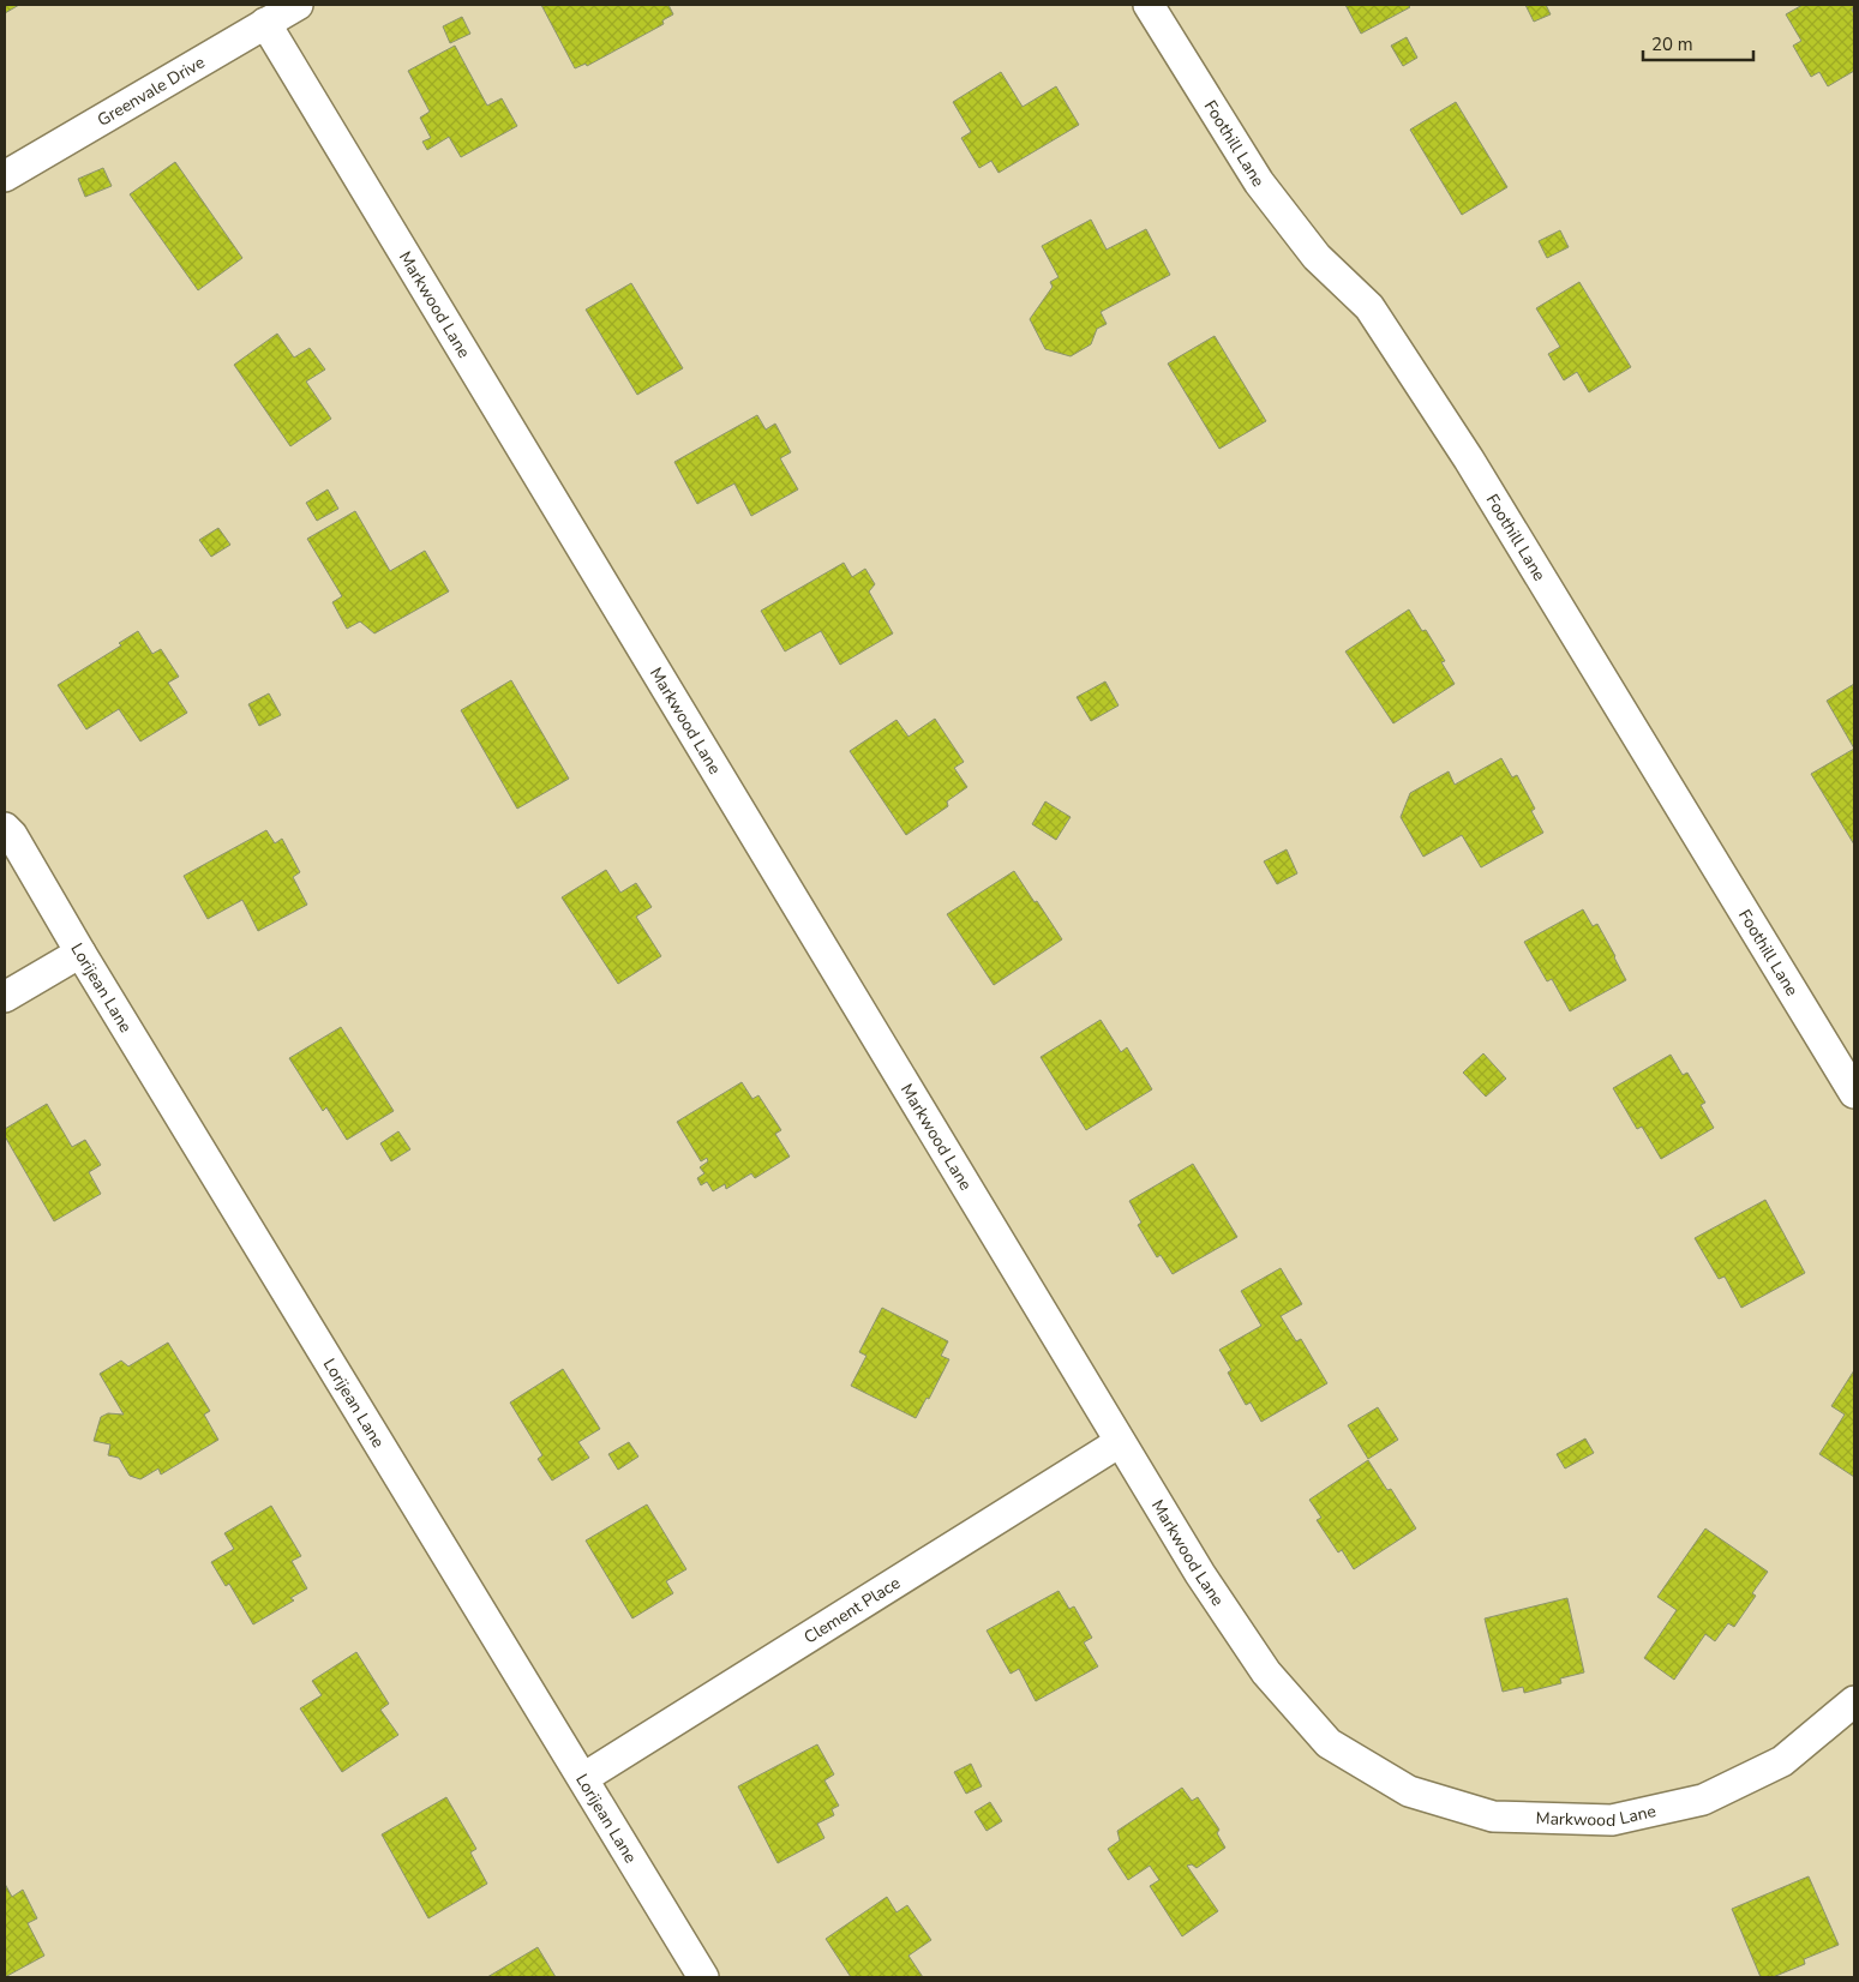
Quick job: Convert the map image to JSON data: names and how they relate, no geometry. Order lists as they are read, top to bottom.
{
  "streets": {
    "street": [
      "Greenvale Drive",
      "Foothill Lane",
      "Markwood Lane",
      "Lorijean Lane",
      "Clement Place"
    ]
  },
  "crossings": [
    ["Greenvale Drive", "Markwood Lane"],
    ["Markwood Lane", "Clement Place"],
    ["Lorijean Lane", "Clement Place"]
  ],
  "scale_bar": "20 m"
}
